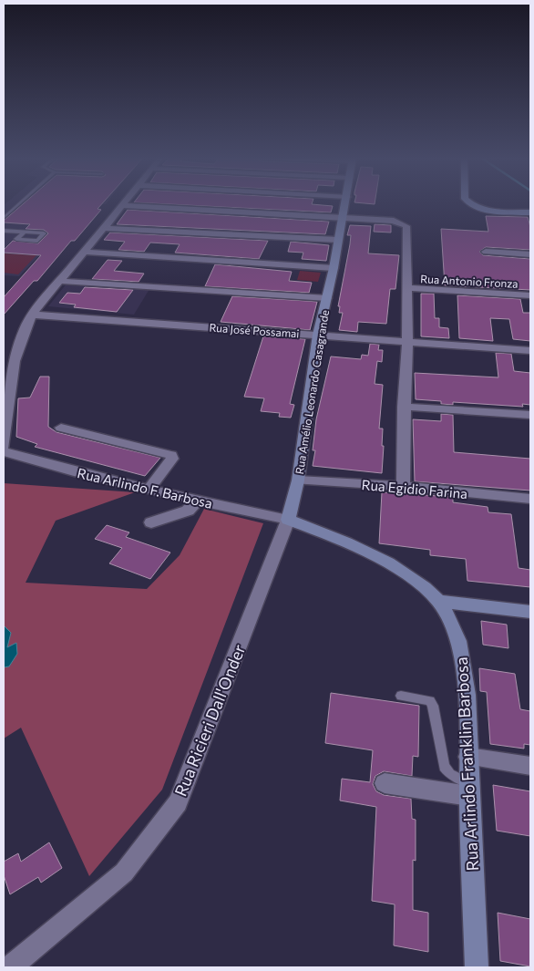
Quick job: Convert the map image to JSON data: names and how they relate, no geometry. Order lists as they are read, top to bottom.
{
  "streets": {
    "street": [
      "Rua Antonio Fronza",
      "Rua José Possamai",
      "Rua Amélio Leonardo Casagrande",
      "Rua Arlindo F. Barbosa",
      "Rua Egidio Farina",
      "Rua Ricieri Dall'Onder",
      "Rua Arlindo Franklin Barbosa"
    ]
  },
  "crossings": [
    ["Rua José Possamai", "Rua Amélio Leonardo Casagrande"],
    ["Rua Amélio Leonardo Casagrande", "Rua Arlindo F. Barbosa"],
    ["Rua Amélio Leonardo Casagrande", "Rua Egidio Farina"],
    ["Rua Amélio Leonardo Casagrande", "Rua Ricieri Dall'Onder"],
    ["Rua Amélio Leonardo Casagrande", "Rua Arlindo Franklin Barbosa"],
    ["Rua Arlindo F. Barbosa", "Rua Ricieri Dall'Onder"],
    ["Rua Arlindo F. Barbosa", "Rua Arlindo Franklin Barbosa"],
    ["Rua Ricieri Dall'Onder", "Rua Arlindo Franklin Barbosa"]
  ]
}
